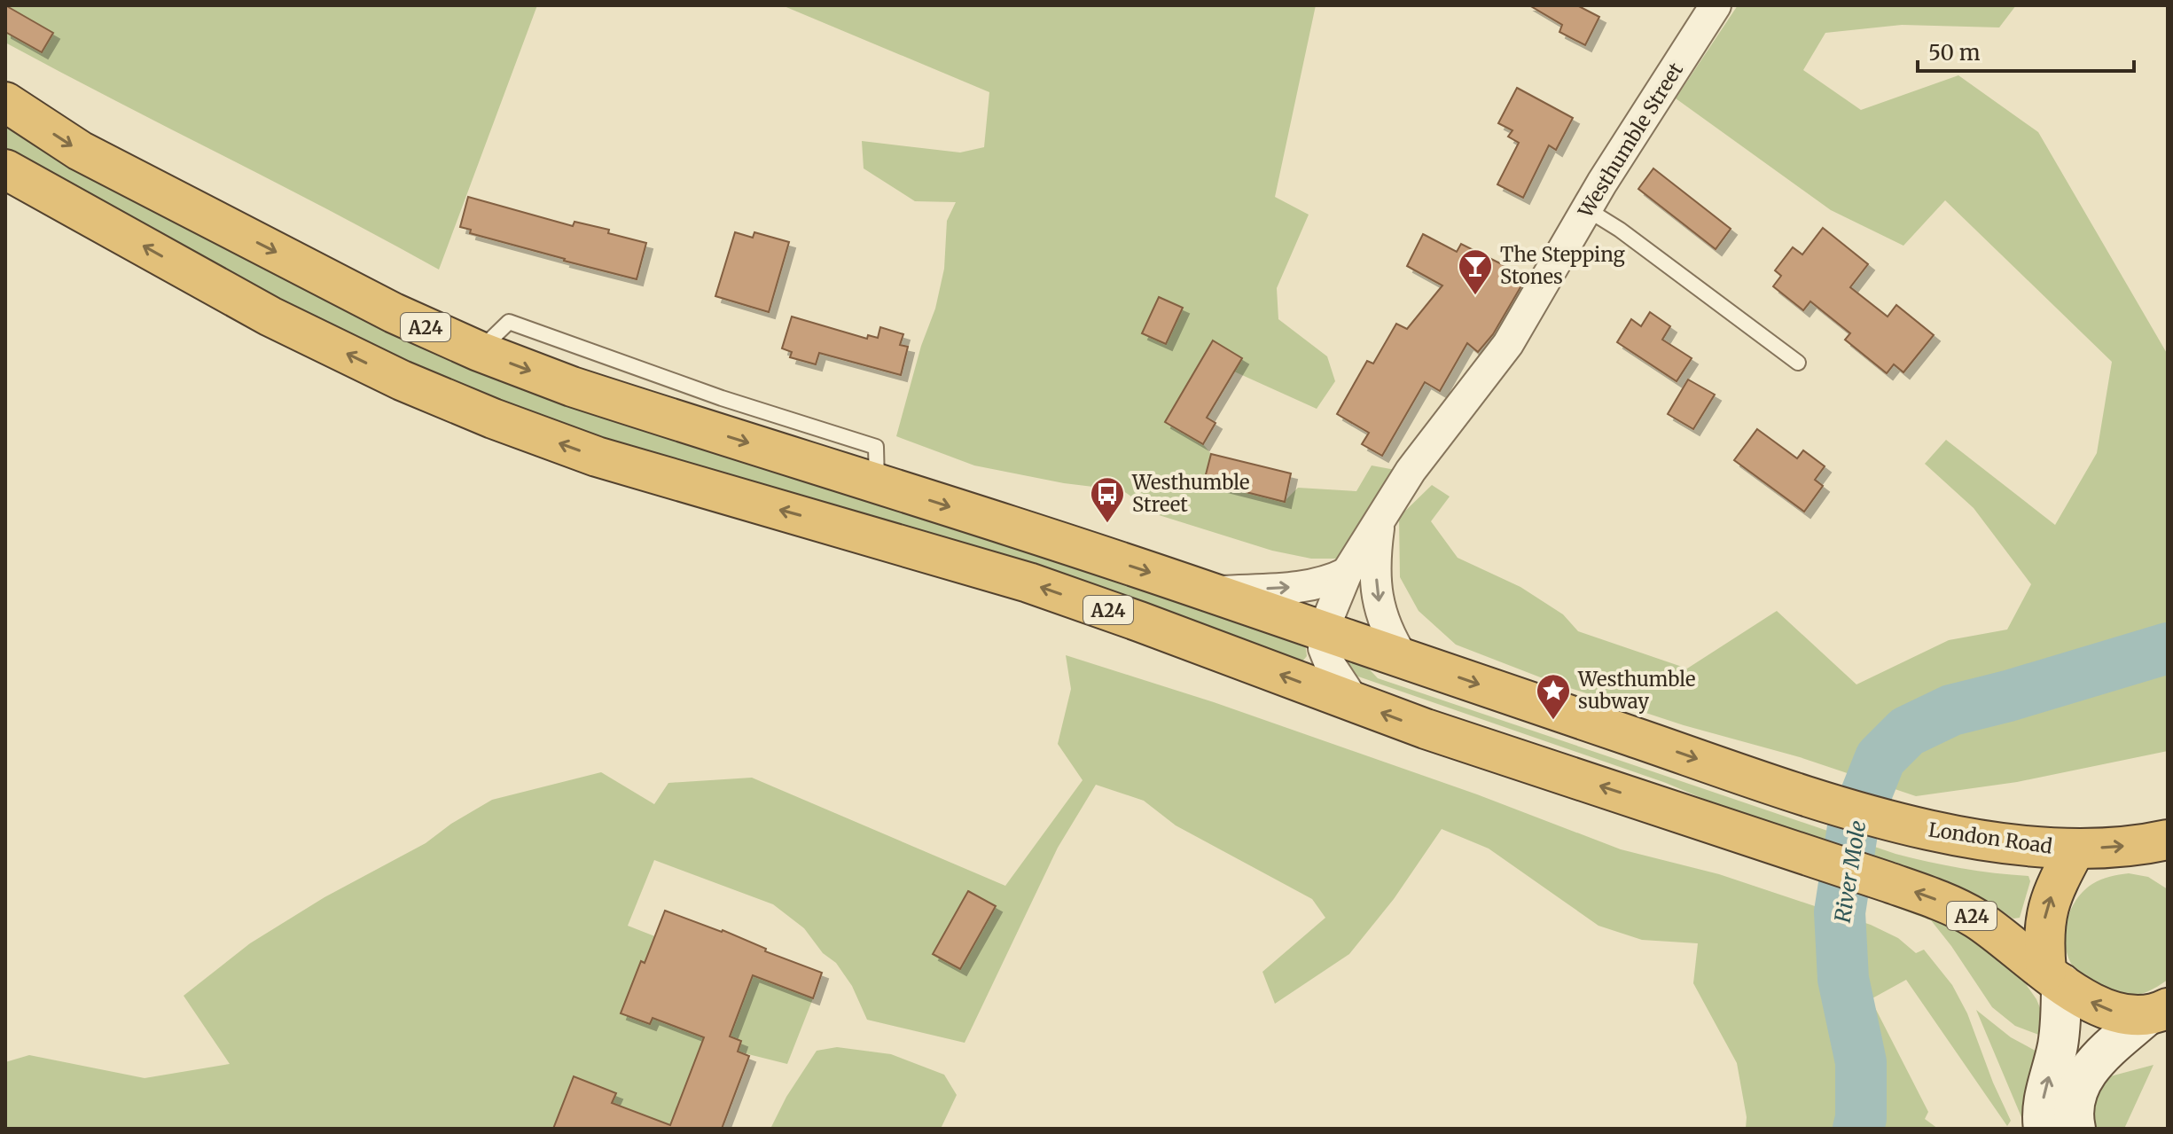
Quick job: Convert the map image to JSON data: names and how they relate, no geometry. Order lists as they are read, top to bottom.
{
  "streets": {
    "highway": ["A24", "London Road"],
    "street": ["Westhumble Street"]
  },
  "crossings": [
    ["Westhumble Street", "A24"],
    ["Westhumble Street", "London Road"],
    ["A24", "London Road"]
  ],
  "water": ["River Mole"],
  "places": {
    "bar": ["The Stepping Stones"],
    "bus stop": ["Westhumble Street"],
    "place": ["Westhumble subway"]
  },
  "scale_bar": "50 m"
}
